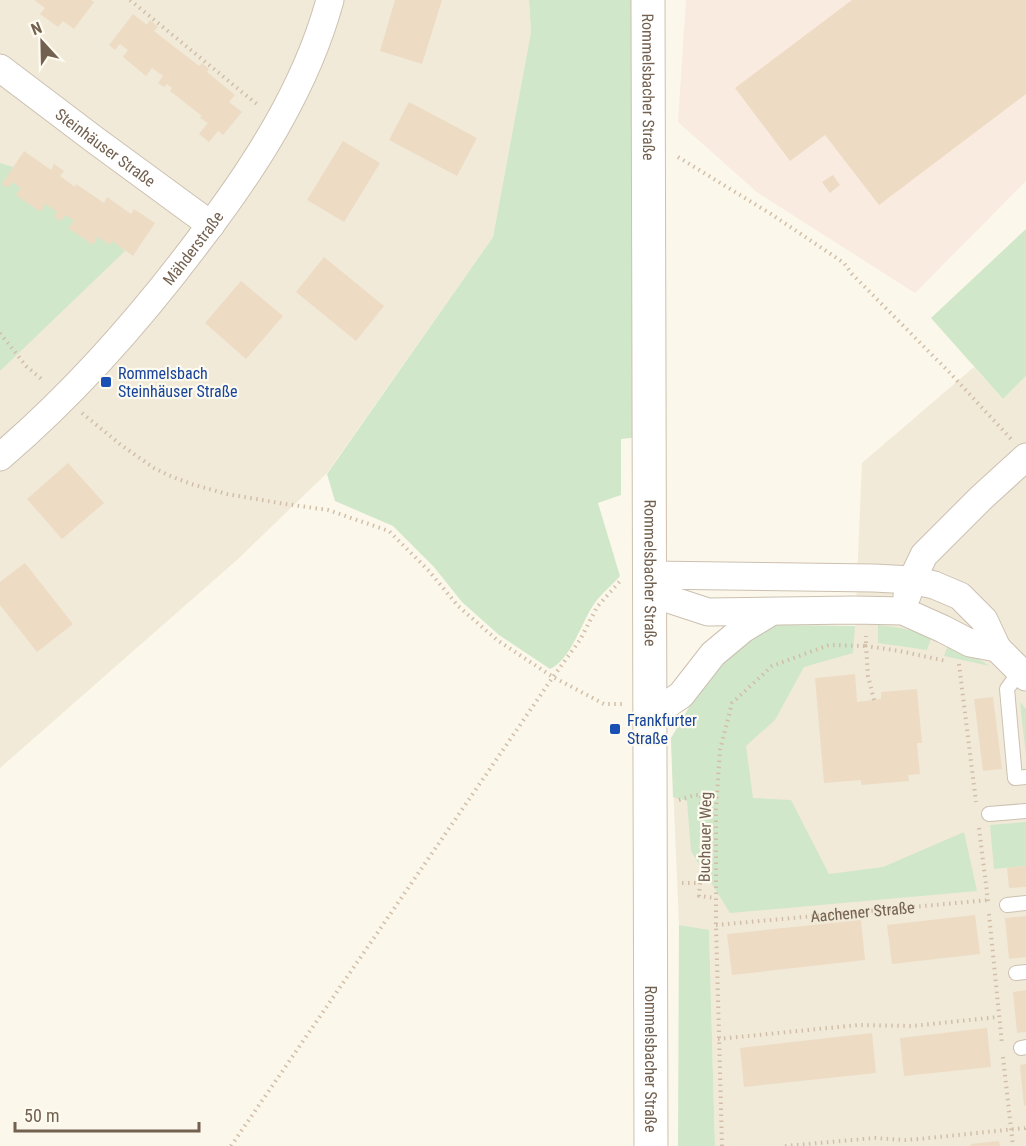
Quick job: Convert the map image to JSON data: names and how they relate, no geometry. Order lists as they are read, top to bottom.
{
  "streets": {
    "main road": ["Rommelsbacher Straße"],
    "street": ["Steinhäuser Straße", "Mähderstraße"],
    "path": ["Buchauer Weg", "Aachener Straße"]
  },
  "crossings": [
    ["Steinhäuser Straße", "Mähderstraße"],
    ["Buchauer Weg", "Aachener Straße"]
  ],
  "places": {
    "transit": ["Rommelsbach Steinhäuser Straße", "Frankfurter Straße"]
  },
  "scale_bar": "50 m",
  "north": "top"
}
